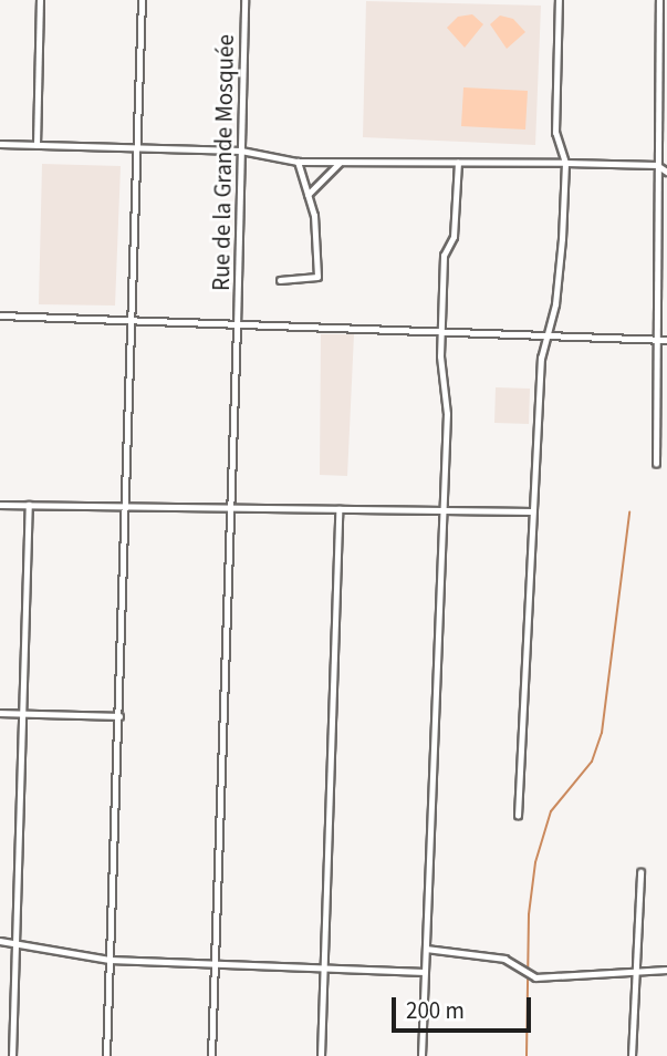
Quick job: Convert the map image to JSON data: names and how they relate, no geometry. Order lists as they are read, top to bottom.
{
  "streets": {
    "street": ["Rue de la Grande Mosquée"]
  },
  "scale_bar": "200 m"
}
